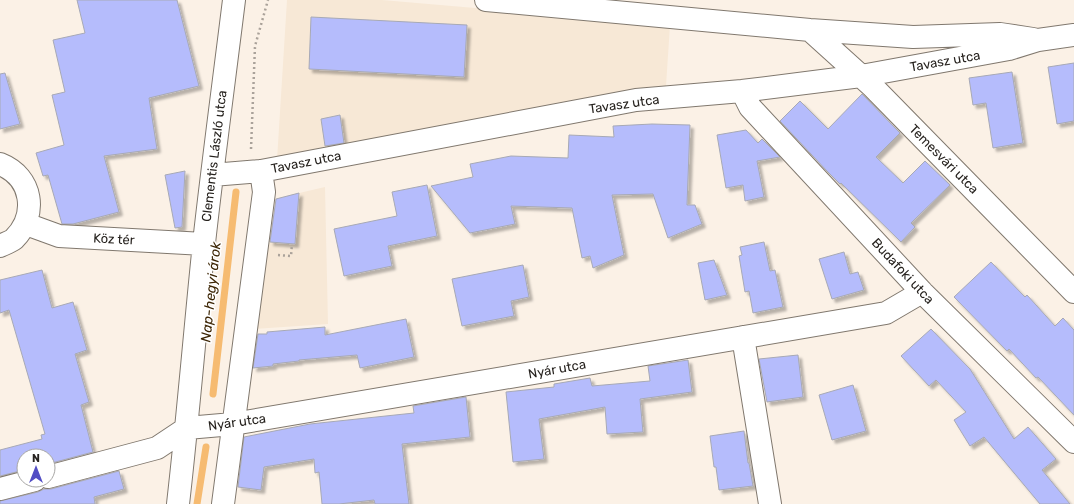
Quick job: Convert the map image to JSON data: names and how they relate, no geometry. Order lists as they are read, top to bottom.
{
  "streets": {
    "street": [
      "Tavasz utca",
      "Clementis László utca",
      "Temesvári utca",
      "Köz tér",
      "Budafoki utca",
      "Nyár utca"
    ]
  },
  "crossings": [
    ["Tavasz utca", "Clementis László utca"],
    ["Tavasz utca", "Temesvári utca"],
    ["Tavasz utca", "Budafoki utca"],
    ["Clementis László utca", "Köz tér"],
    ["Clementis László utca", "Nyár utca"],
    ["Budafoki utca", "Nyár utca"]
  ],
  "water": ["Nap-hegyi árok"],
  "north": "top"
}
